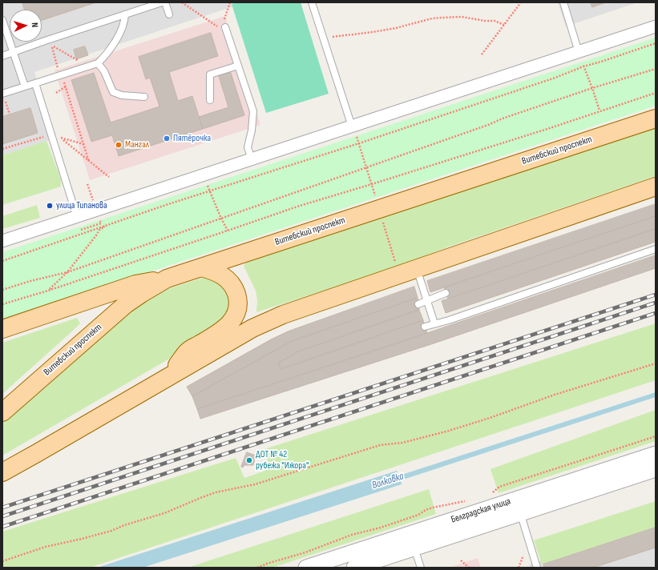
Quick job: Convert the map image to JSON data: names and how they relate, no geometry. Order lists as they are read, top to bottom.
{
  "streets": {
    "main road": ["Витебский проспект"],
    "street": ["Белградская улица"]
  },
  "water": ["Волковка"],
  "places": [
    "Пятёрочка",
    "Мангал",
    "улица Типанова",
    "ДОТ № 42 рубежа \"Ижора\""
  ],
  "north": "right"
}
